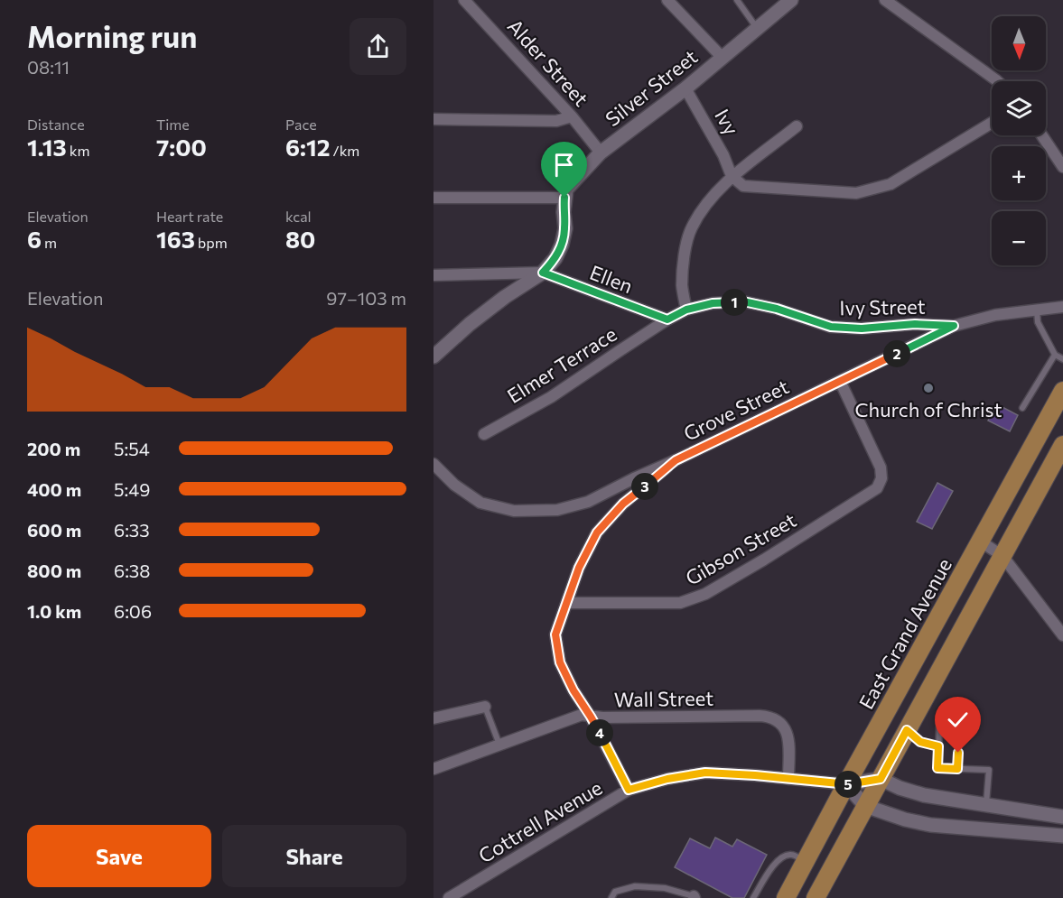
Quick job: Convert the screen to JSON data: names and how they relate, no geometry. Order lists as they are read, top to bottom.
{
  "streets": {
    "main road": ["East Grand Avenue"],
    "street": [
      "Alder Street",
      "Silver Street",
      "Ivy",
      "Ellen",
      "Ivy Street",
      "Elmer Terrace",
      "Grove Street",
      "Gibson Street",
      "Wall Street",
      "Cottrell Avenue"
    ]
  },
  "crossings": [
    ["Alder Street", "Silver Street"],
    ["Silver Street", "Ivy"],
    ["Ellen", "Elmer Terrace"],
    ["Ivy Street", "Elmer Terrace"],
    ["Ivy Street", "Grove Street"],
    ["Grove Street", "Gibson Street"],
    ["East Grand Avenue", "Cottrell Avenue"],
    ["Wall Street", "Cottrell Avenue"]
  ],
  "places": ["Church of Christ"],
  "north": "bottom",
  "page": {
    "heading": ["Morning run", "08:11"],
    "map_buttons": ["+", "−"],
    "stats": [
      ["Distance", "1.13 km"],
      ["Time", "7:00"],
      ["Pace", "6:12 /km"],
      ["Elevation", "6 m"],
      ["Heart rate", "163 bpm"],
      ["kcal", "80"]
    ],
    "chart": ["Elevation", "97–103 m"],
    "pins": [
      "1",
      "2",
      "3",
      "4",
      "5"
    ],
    "list": [
      {
        "name": "200 m",
        "note": "5:54"
      },
      {
        "name": "400 m",
        "note": "5:49"
      },
      {
        "name": "600 m",
        "note": "6:33"
      },
      {
        "name": "800 m",
        "note": "6:38"
      },
      {
        "name": "1.0 km",
        "note": "6:06"
      }
    ],
    "buttons": ["Save", "Share"]
  }
}
